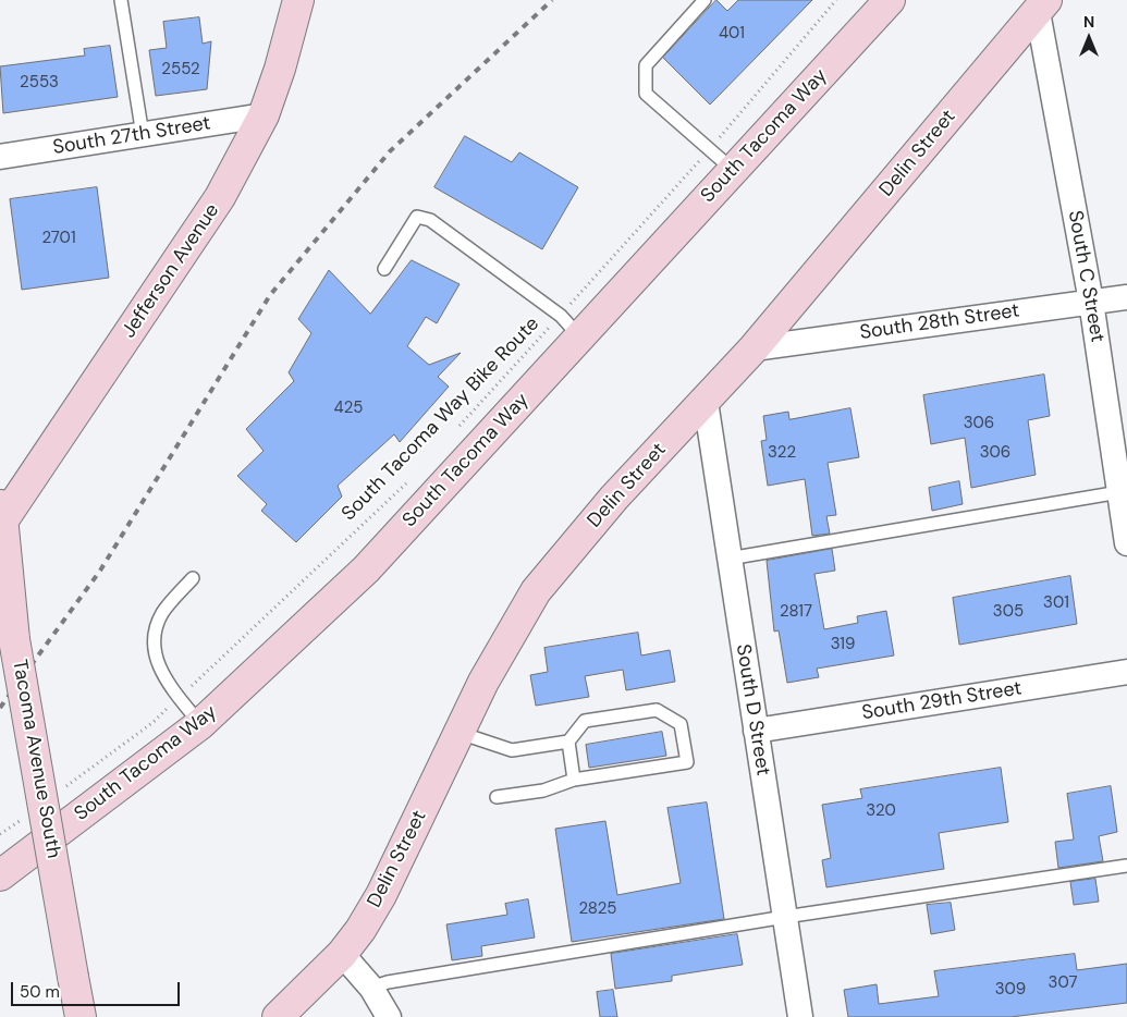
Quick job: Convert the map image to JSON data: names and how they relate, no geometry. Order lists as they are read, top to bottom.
{
  "streets": {
    "main road": [
      "South Tacoma Way",
      "Delin Street",
      "Jefferson Avenue",
      "Tacoma Avenue South"
    ],
    "street": [
      "South 27th Street",
      "South C Street",
      "South 28th Street",
      "South 29th Street",
      "South D Street"
    ],
    "path": ["South Tacoma Way Bike Route"]
  },
  "crossings": [
    ["South 27th Street", "Jefferson Avenue"],
    ["Delin Street", "South C Street"],
    ["Delin Street", "South 28th Street"],
    ["Delin Street", "South D Street"],
    ["Jefferson Avenue", "Tacoma Avenue South"],
    ["South C Street", "South 28th Street"],
    ["South 29th Street", "South D Street"]
  ],
  "house_numbers": [
    "401",
    "2552",
    "2553",
    "2701",
    "425",
    "306",
    "322",
    "306",
    "301",
    "2817",
    "305",
    "319",
    "320",
    "2825",
    "307",
    "309"
  ],
  "scale_bar": "50 m",
  "north": "top"
}
